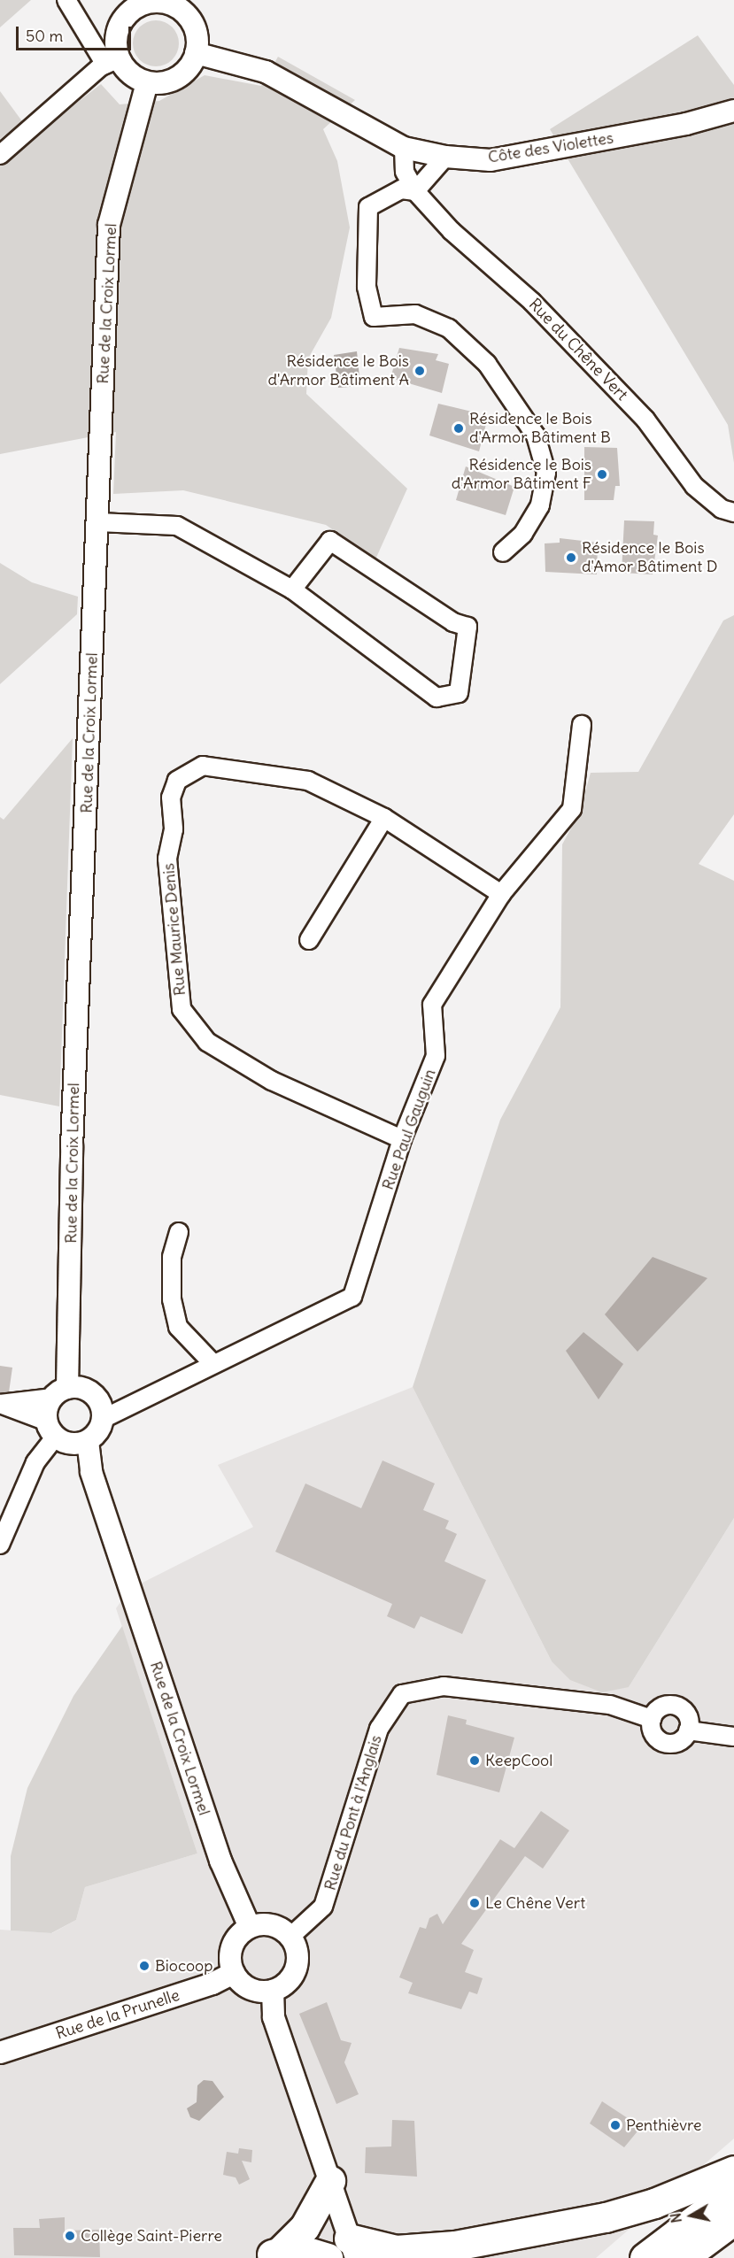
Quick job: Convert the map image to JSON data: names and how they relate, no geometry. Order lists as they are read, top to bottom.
{
  "streets": {
    "street": [
      "Côte des Violettes",
      "Rue de la Croix Lormel",
      "Rue du Chêne Vert",
      "Rue Maurice Denis",
      "Rue Paul Gauguin",
      "Rue du Pont à l'Anglais",
      "Rue de la Prunelle"
    ]
  },
  "crossings": [
    ["Côte des Violettes", "Rue de la Croix Lormel"],
    ["Côte des Violettes", "Rue du Chêne Vert"],
    ["Rue de la Croix Lormel", "Rue Paul Gauguin"],
    ["Rue de la Croix Lormel", "Rue du Pont à l'Anglais"],
    ["Rue de la Croix Lormel", "Rue de la Prunelle"],
    ["Rue Maurice Denis", "Rue Paul Gauguin"],
    ["Rue du Pont à l'Anglais", "Rue de la Prunelle"]
  ],
  "places": [
    "Résidence le Bois d'Armor Bâtiment A",
    "Résidence le Bois d'Armor Bâtiment B",
    "Résidence le Bois d'Armor Bâtiment F",
    "Résidence le Bois d'Amor Bâtiment D",
    "KeepCool",
    "Le Chêne Vert",
    "Biocoop",
    "Penthièvre",
    "Collège Saint-Pierre"
  ],
  "scale_bar": "50 m",
  "north": "left"
}
